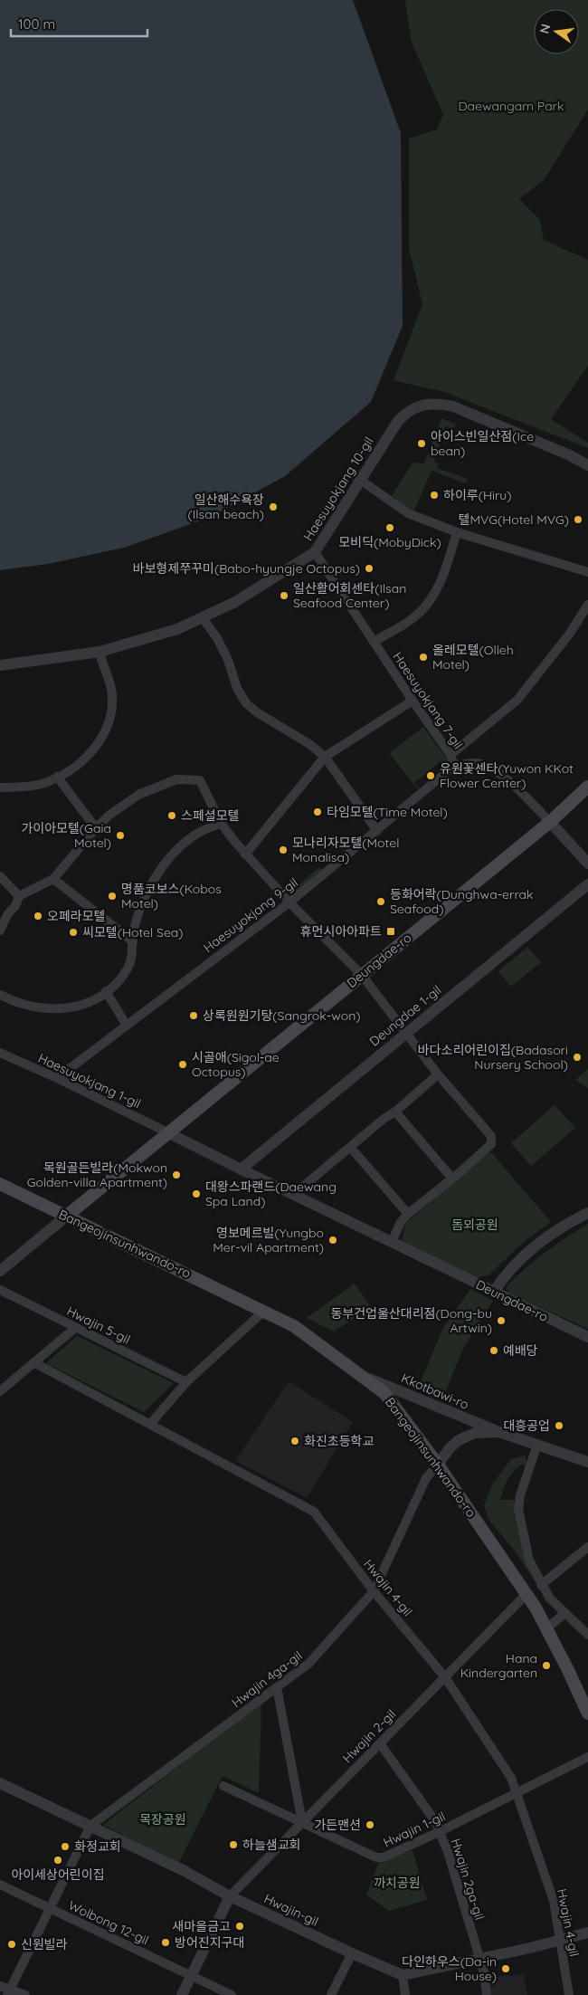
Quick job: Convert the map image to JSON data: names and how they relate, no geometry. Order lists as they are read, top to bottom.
{
  "streets": {
    "main road": ["Deungdae-ro", "Bangeojinsunhwando-ro"],
    "street": [
      "Haesuyokjang 10-gil",
      "Haesuyokjang 7-gil",
      "Haesuyokjang 9-gil",
      "Deungdae 1-gil",
      "Haesuyokjang 1-gil",
      "Hwajin 5-gil",
      "Kkotbawi-ro",
      "Hwajin 4-gil",
      "Hwajin 4ga-gil",
      "Hwajin 2-gil",
      "Hwajin 1-gil",
      "Hwajin 2ga-gil",
      "Hwajin-gil",
      "Wolbong 12-gil"
    ]
  },
  "crossings": [
    ["Haesuyokjang 10-gil", "Haesuyokjang 7-gil"],
    ["Haesuyokjang 7-gil", "Haesuyokjang 9-gil"],
    ["Haesuyokjang 7-gil", "Deungdae-ro"],
    ["Haesuyokjang 9-gil", "Haesuyokjang 1-gil"],
    ["Deungdae-ro", "Deungdae 1-gil"],
    ["Deungdae-ro", "Haesuyokjang 1-gil"],
    ["Deungdae-ro", "Bangeojinsunhwando-ro"],
    ["Bangeojinsunhwando-ro", "Kkotbawi-ro"],
    ["Bangeojinsunhwando-ro", "Hwajin 4ga-gil"],
    ["Bangeojinsunhwando-ro", "Hwajin 2-gil"],
    ["Kkotbawi-ro", "Hwajin 4ga-gil"],
    ["Hwajin 4-gil", "Hwajin 4ga-gil"],
    ["Hwajin 4-gil", "Hwajin 2-gil"],
    ["Hwajin 4-gil", "Hwajin 1-gil"],
    ["Hwajin 4ga-gil", "Hwajin-gil"],
    ["Hwajin 2-gil", "Hwajin 1-gil"],
    ["Hwajin 2-gil", "Hwajin 2ga-gil"],
    ["Hwajin 2-gil", "Hwajin-gil"],
    ["Hwajin 1-gil", "Hwajin 2ga-gil"]
  ],
  "parks": [
    "Daewangam Park",
    "돔뫼공원",
    "목장공원",
    "까치공원"
  ],
  "places": {
    "other": [
      "아이스빈일산점(Ice bean)",
      "하이루(Hiru)",
      "일산해수욕장 (Ilsan beach)",
      "텔MVG(Hotel MVG)",
      "모비딕(MobyDick)",
      "바보형제쭈꾸미(Babo-hyungje Octopus)",
      "일산활어회센타(Ilsan Seafood Center)",
      "올레모텔(Olleh Motel)",
      "유원꽃센타(Yuwon KKot Flower Center)",
      "타임모텔(Time Motel)",
      "스페셜모텔",
      "가이아모텔(Gaia Motel)",
      "모나리자모텔(Motel Monalisa)",
      "명품코보스(Kobos Motel)",
      "등화어락(Dunghwa-errak Seafood)",
      "오페라모텔",
      "씨모텔(Hotel Sea)",
      "상록원원기탕(Sangrok-won)",
      "바다소리어린이집(Badasori Nursery School)",
      "시골애(Sigol-ae Octopus)",
      "목원골든빌라(Mokwon Golden-villa Apartment)",
      "대왕스파랜드(Daewang Spa Land)",
      "영보메르빌(Yungbo Mer-vil Apartment)",
      "동부건업울산대리점(Dong-bu Artwin)",
      "예배당",
      "대흥공업",
      "화진초등학교",
      "Hana Kindergarten",
      "가든맨션",
      "하늘샘교회",
      "화정교회",
      "아이세상어린이집",
      "새마을금고",
      "방어진지구대",
      "신원빌라",
      "다인하우스(Da-in House)"
    ],
    "transit": ["휴먼시아아파트"]
  },
  "scale_bar": "100 m",
  "north": "left"
}
